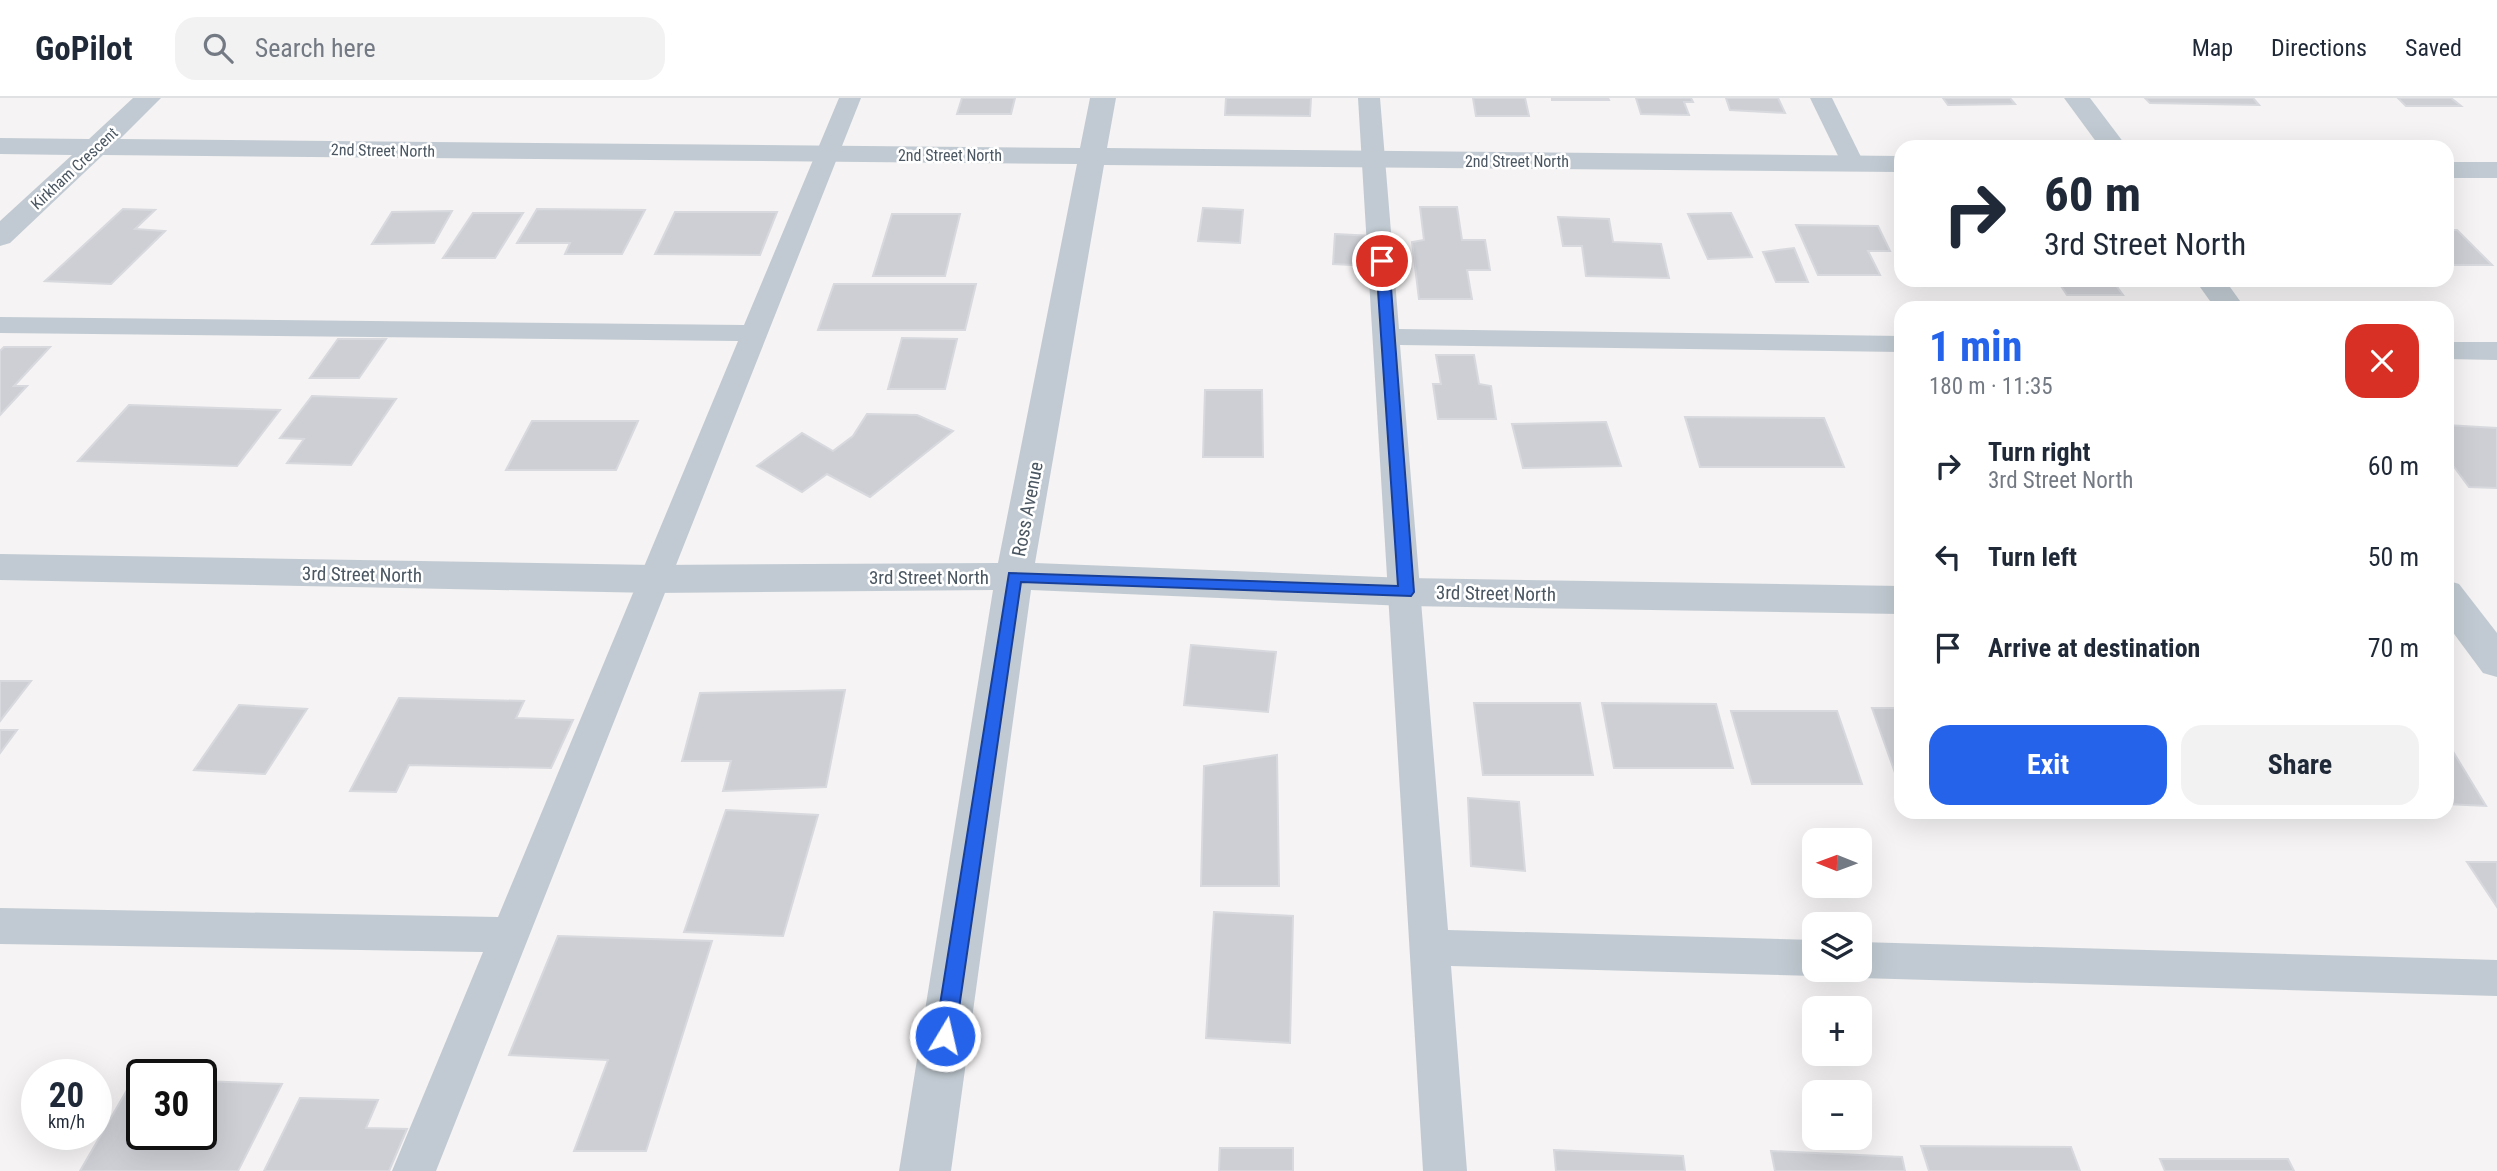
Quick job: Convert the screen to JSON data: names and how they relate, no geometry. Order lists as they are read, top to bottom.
{
  "streets": {
    "street": [
      "2nd Street North",
      "Kirkham Crescent",
      "Ross Avenue",
      "3rd Street North"
    ]
  },
  "crossings": [
    ["2nd Street North", "Kirkham Crescent"],
    ["2nd Street North", "Ross Avenue"],
    ["Ross Avenue", "3rd Street North"]
  ],
  "north": "left",
  "page": {
    "header": "GoPilot",
    "search": "Search here",
    "nav": ["Map", "Directions", "Saved"],
    "turn": ["60 m", "3rd Street North"],
    "heading": ["1 min", "180 m · 11:35"],
    "list": [
      {
        "name": "Turn right",
        "note": "3rd Street North",
        "value": "60 m"
      },
      {
        "name": "Turn left",
        "value": "50 m"
      },
      {
        "name": "Arrive at destination",
        "value": "70 m"
      }
    ],
    "buttons": ["Exit", "Share"],
    "map_buttons": ["+", "−"],
    "speed": "20 km/h",
    "limit": "30"
  }
}
